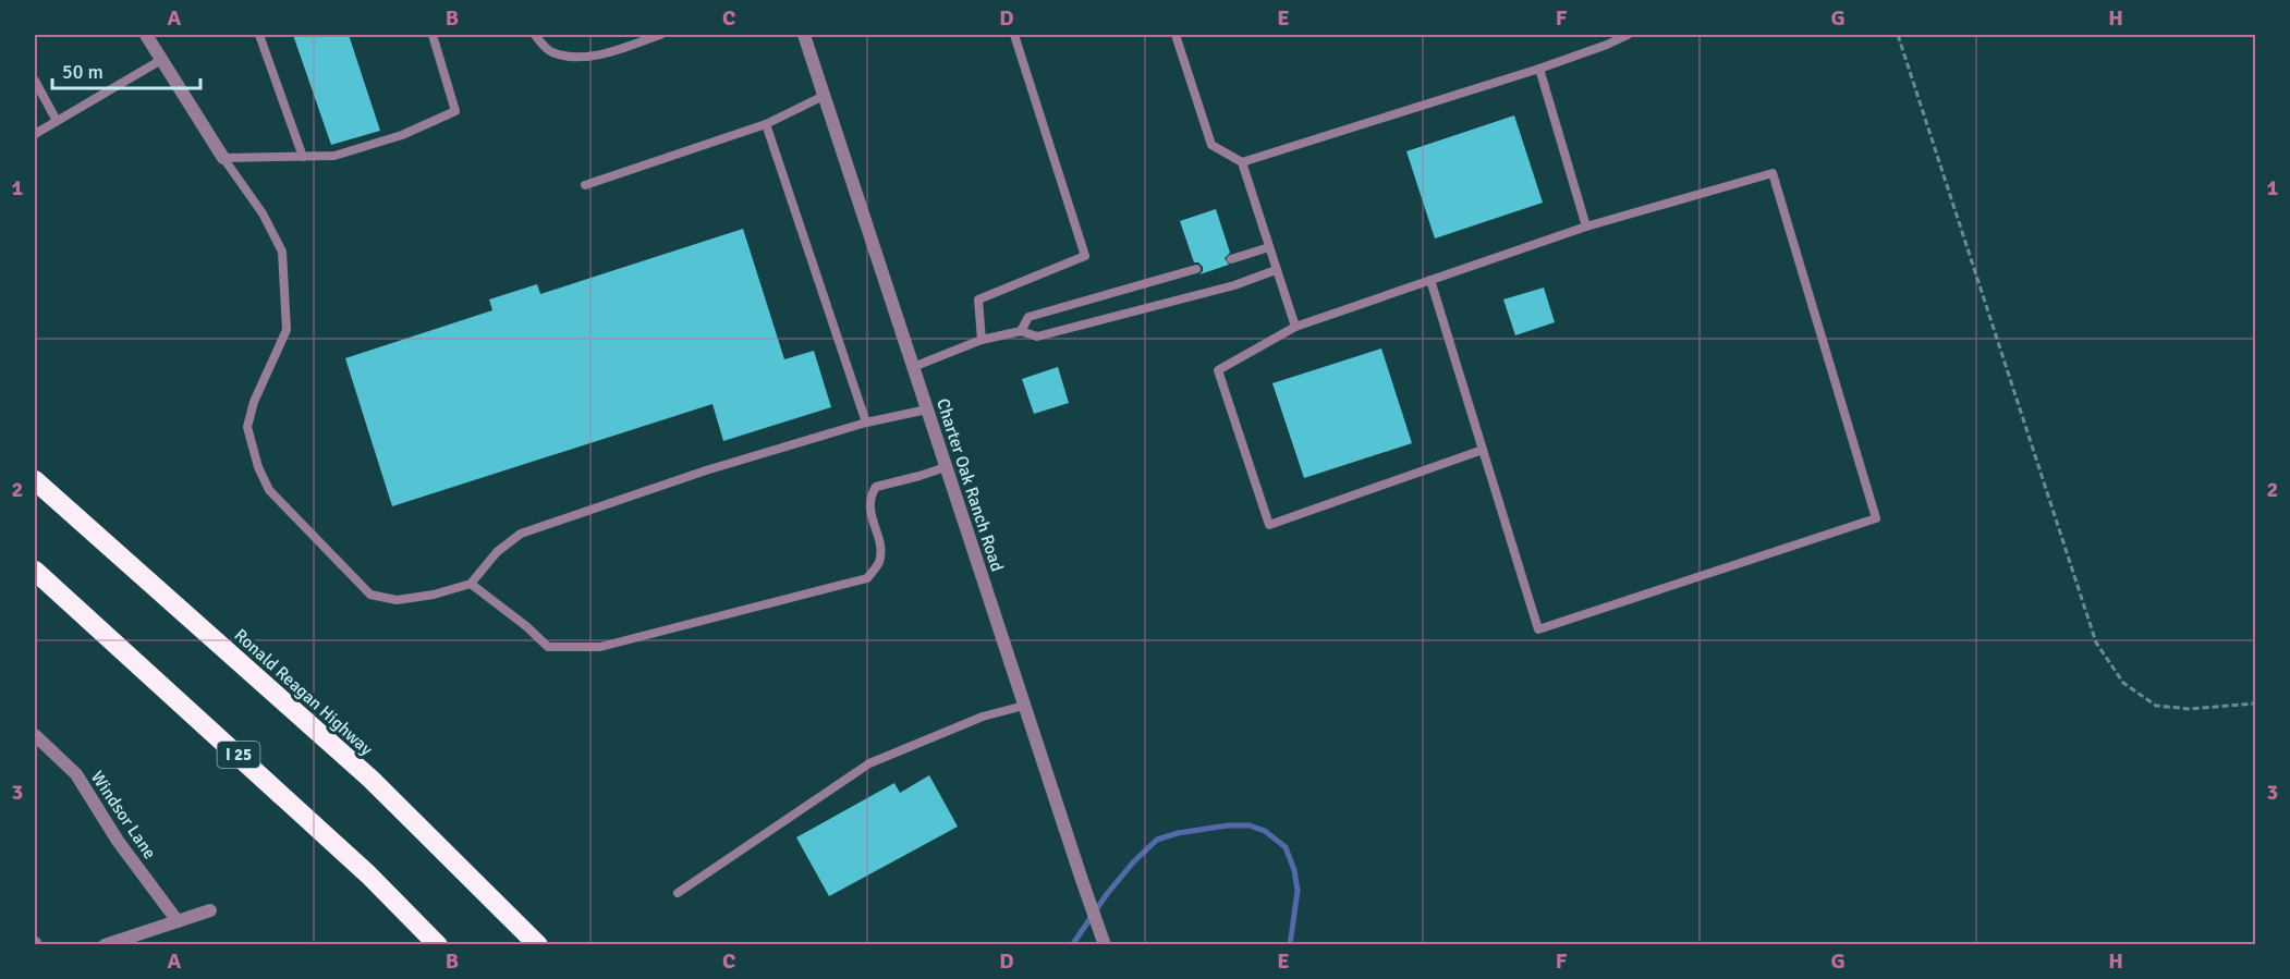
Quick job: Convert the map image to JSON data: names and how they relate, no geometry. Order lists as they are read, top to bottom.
{
  "streets": {
    "highway": ["Ronald Reagan Highway", "I 25"],
    "street": ["Charter Oak Ranch Road", "Windsor Lane"]
  },
  "scale_bar": "50 m",
  "grid": {
    "columns": [
      "A",
      "B",
      "C",
      "D",
      "E",
      "F",
      "G",
      "H"
    ],
    "rows": ["1", "2", "3"]
  }
}
